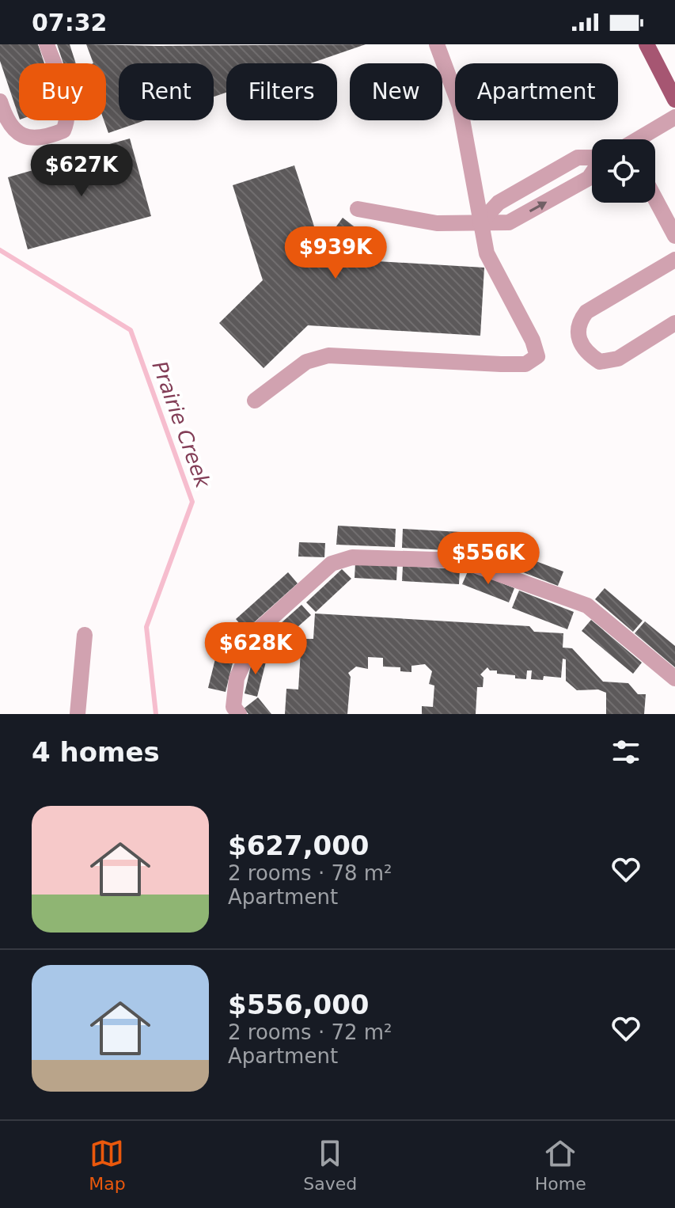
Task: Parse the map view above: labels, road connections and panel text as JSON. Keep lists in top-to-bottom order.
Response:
{
  "water": ["Prairie Creek"],
  "page": {
    "status": "07:32",
    "chip": [
      "Buy",
      "Rent",
      "Filters",
      "New",
      "Apartment"
    ],
    "price": [
      "$627K",
      "$939K",
      "$556K",
      "$628K"
    ],
    "heading": "4 homes",
    "list": [
      {
        "name": "$627,000",
        "note": "2 rooms · 78 m² · Apartment"
      },
      {
        "name": "$556,000",
        "note": "2 rooms · 72 m² · Apartment"
      }
    ],
    "tabs": ["Map", "Saved", "Home"]
  }
}
